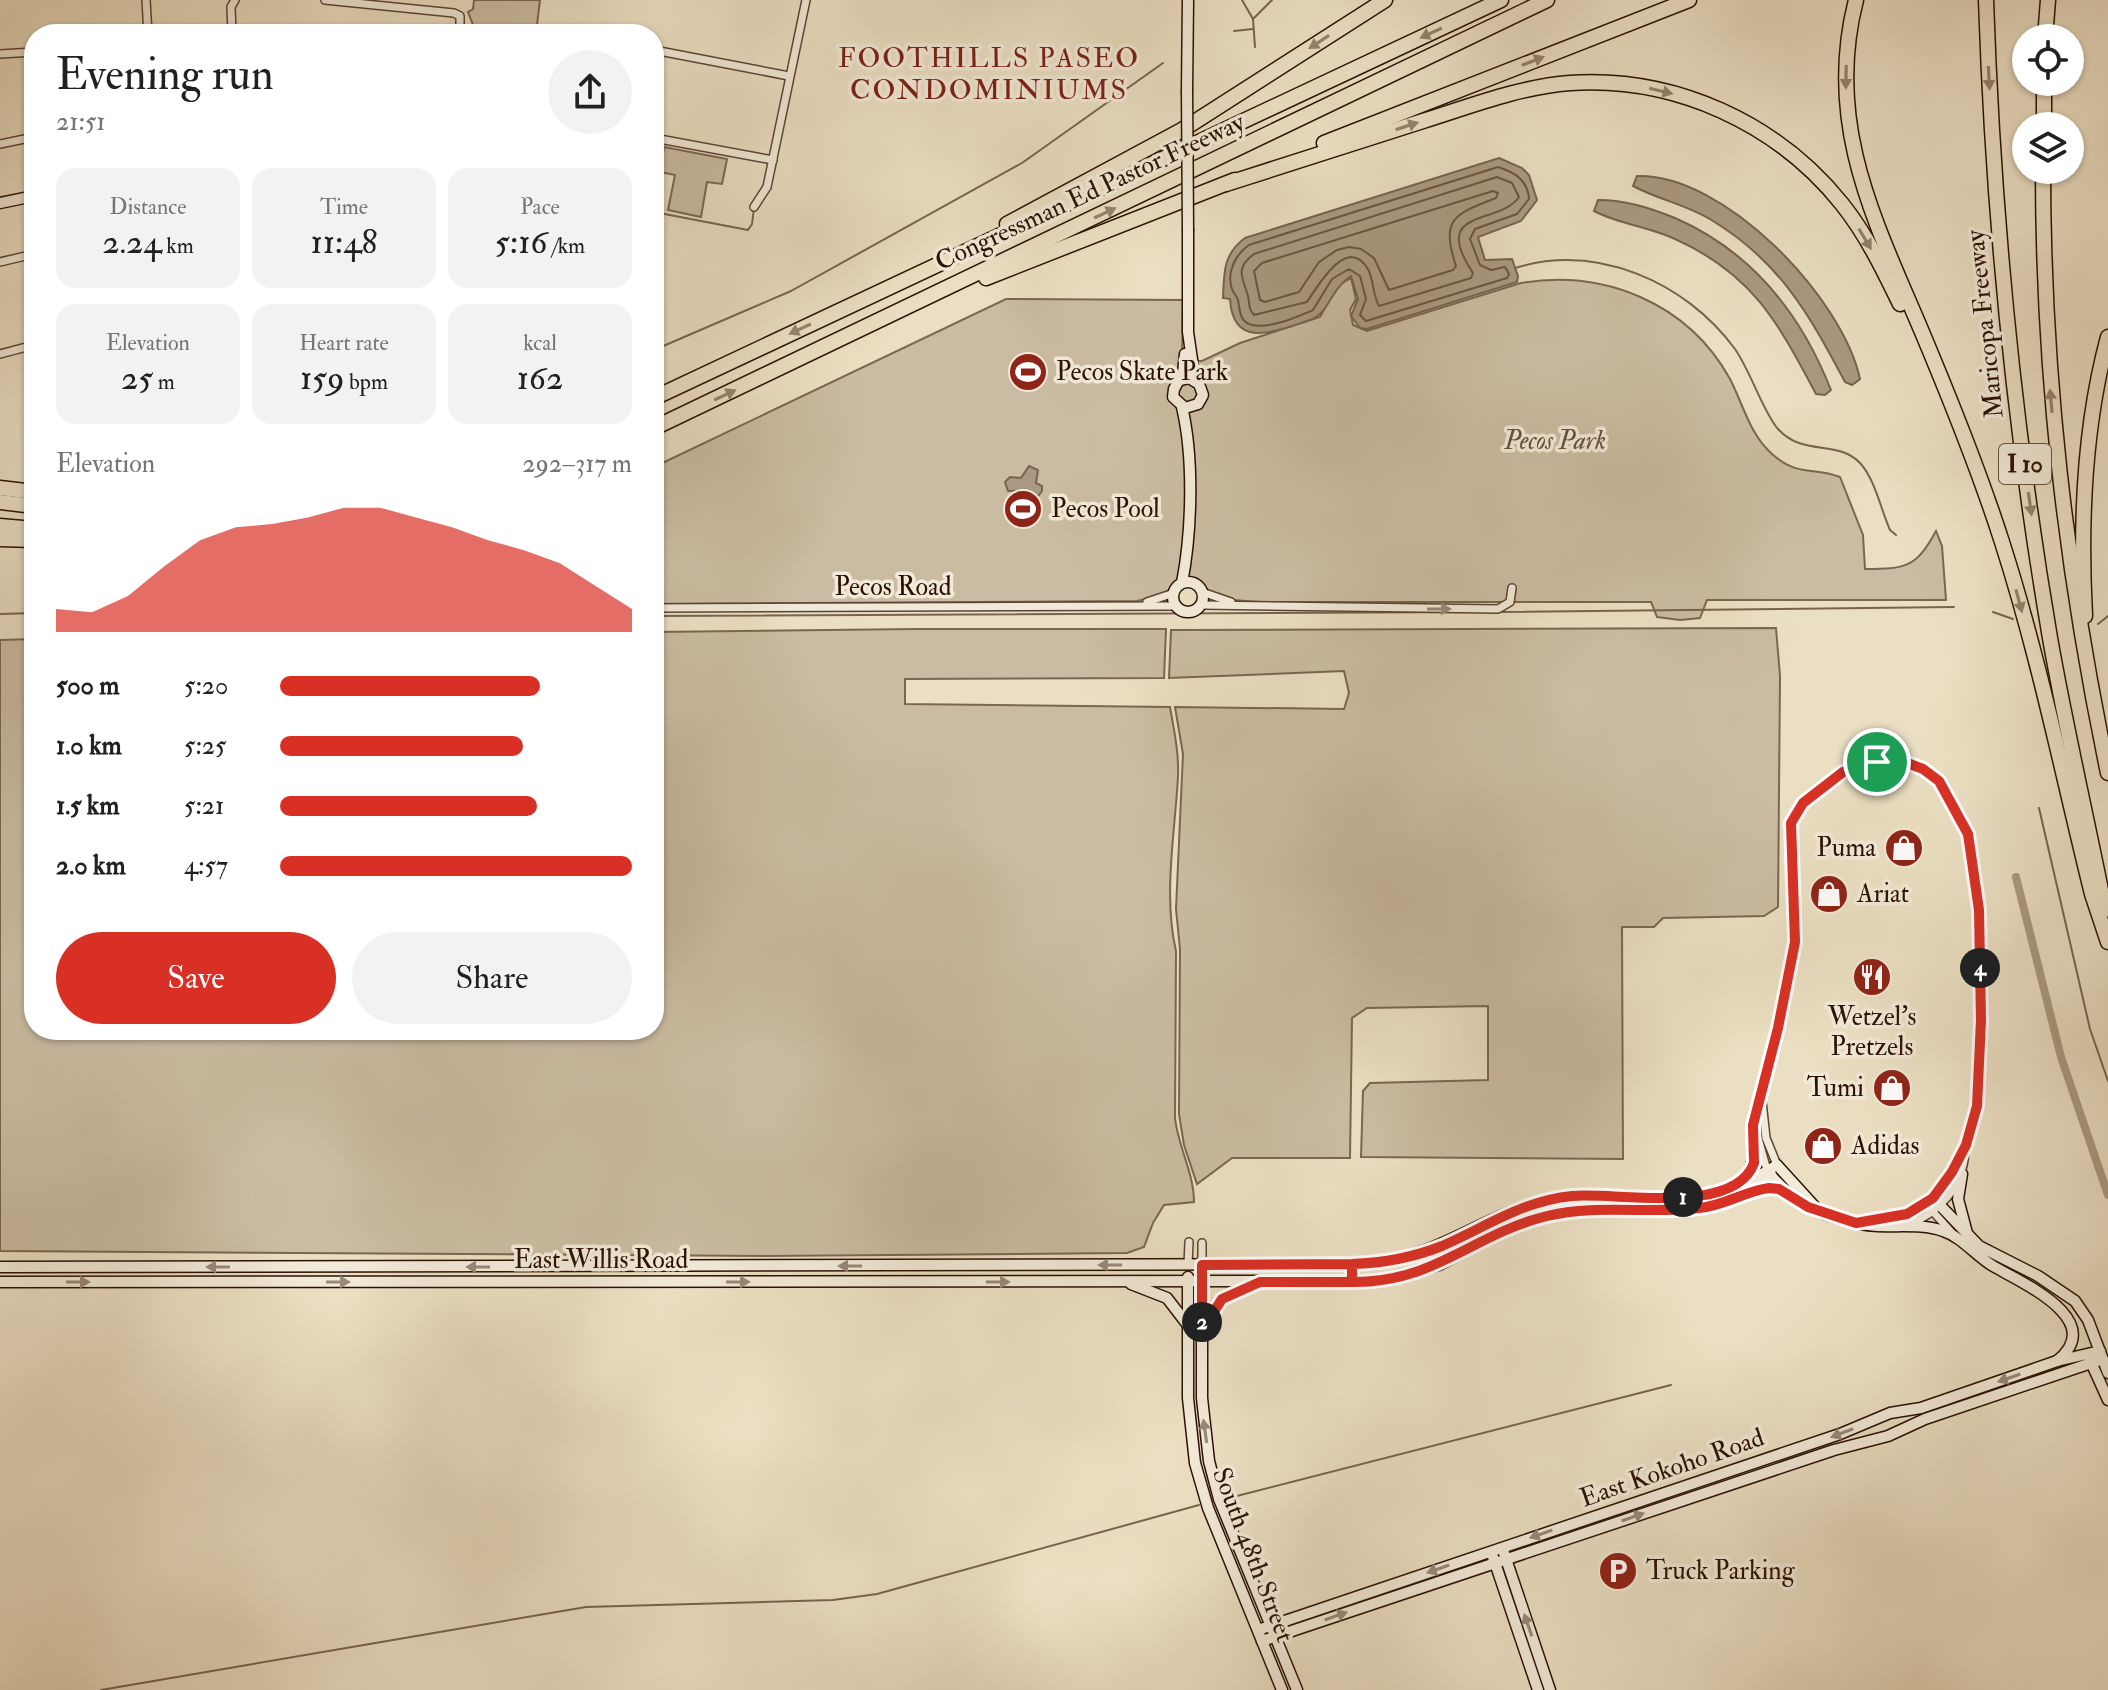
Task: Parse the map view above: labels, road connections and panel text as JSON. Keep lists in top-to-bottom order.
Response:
{
  "streets": {
    "highway": ["Congressman Ed Pastor Freeway", "Maricopa Freeway", "I 10"],
    "street": [
      "Pecos Road",
      "East Willis Road",
      "East Kokoho Road",
      "South 48th Street"
    ]
  },
  "crossings": [
    ["East Willis Road", "South 48th Street"],
    ["East Kokoho Road", "South 48th Street"]
  ],
  "districts": ["FOOTHILLS PASEO CONDOMINIUMS"],
  "parks": ["Pecos Park"],
  "places": {
    "sports": ["Pecos Skate Park", "Pecos Pool"],
    "shop": [
      "Puma",
      "Ariat",
      "Tumi",
      "Adidas"
    ],
    "restaurant": ["Wetzel's Pretzels"],
    "parking": ["Truck Parking"]
  },
  "page": {
    "heading": ["Evening run", "21:51"],
    "stats": [
      ["Distance", "2.24 km"],
      ["Time", "11:48"],
      ["Pace", "5:16 /km"],
      ["Elevation", "25 m"],
      ["Heart rate", "159 bpm"],
      ["kcal", "162"]
    ],
    "chart": ["Elevation", "292–317 m"],
    "list": [
      {
        "name": "500 m",
        "note": "5:20"
      },
      {
        "name": "1.0 km",
        "note": "5:25"
      },
      {
        "name": "1.5 km",
        "note": "5:21"
      },
      {
        "name": "2.0 km",
        "note": "4:57"
      }
    ],
    "buttons": ["Save", "Share"],
    "pins": ["4", "1", "2"]
  }
}
